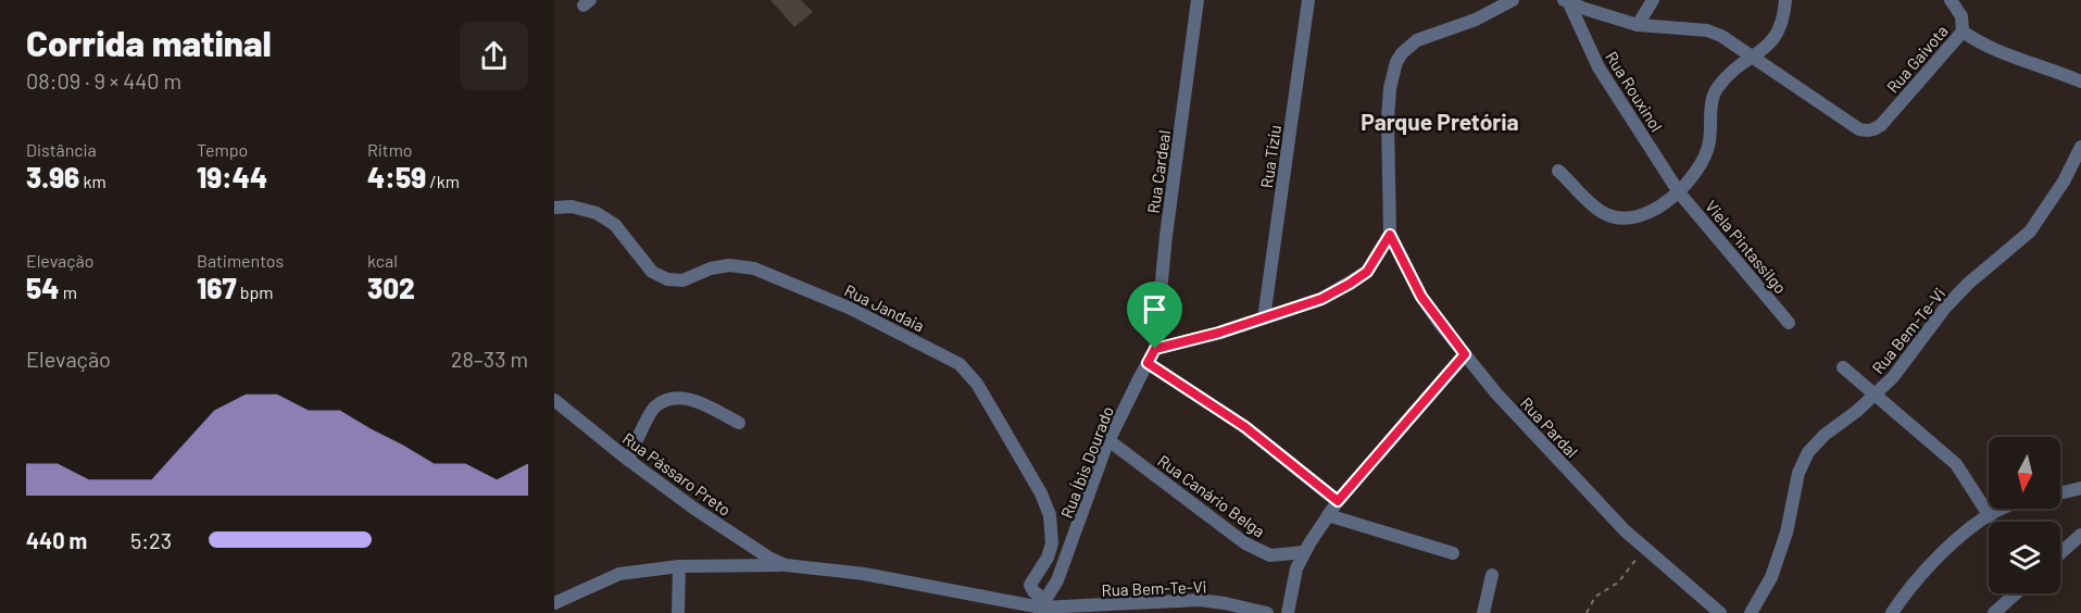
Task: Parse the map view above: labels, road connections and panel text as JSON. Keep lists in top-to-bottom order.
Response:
{
  "streets": {
    "street": [
      "Rua Gaivota",
      "Rua Rouxinol",
      "Rua Tiziu",
      "Rua Cardeal",
      "Viela Pintassilgo",
      "Rua Jandaia",
      "Rua Bem-Te-Vi",
      "Rua Pardal",
      "Rua Íbis Dourado",
      "Rua Pássaro Preto",
      "Rua Canário Belga"
    ]
  },
  "crossings": [
    ["Rua Rouxinol", "Viela Pintassilgo"],
    ["Rua Cardeal", "Rua Íbis Dourado"],
    ["Rua Jandaia", "Rua Bem-Te-Vi"],
    ["Rua Jandaia", "Rua Íbis Dourado"],
    ["Rua Jandaia", "Rua Pássaro Preto"],
    ["Rua Bem-Te-Vi", "Rua Íbis Dourado"],
    ["Rua Bem-Te-Vi", "Rua Pássaro Preto"],
    ["Rua Íbis Dourado", "Rua Pássaro Preto"],
    ["Rua Íbis Dourado", "Rua Canário Belga"]
  ],
  "districts": ["Parque Pretória"],
  "north": "bottom",
  "page": {
    "heading": ["Corrida matinal", "08:09 · 9 × 440 m"],
    "stats": [
      ["Distância", "3.96 km"],
      ["Tempo", "19:44"],
      ["Ritmo", "4:59 /km"],
      ["Elevação", "54 m"],
      ["Batimentos", "167 bpm"],
      ["kcal", "302"]
    ],
    "chart": ["Elevação", "28–33 m"],
    "list": [
      {
        "name": "440 m",
        "note": "5:23"
      }
    ]
  }
}
